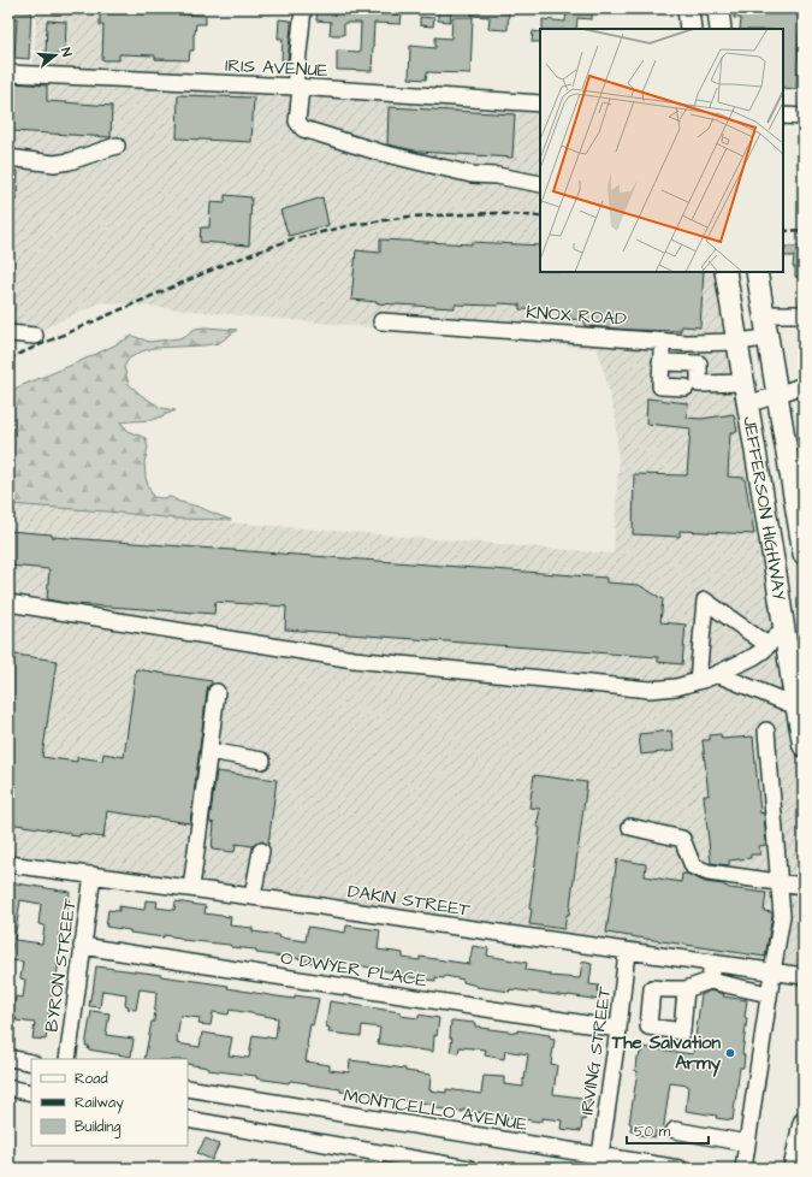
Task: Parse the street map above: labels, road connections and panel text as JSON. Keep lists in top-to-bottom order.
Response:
{
  "streets": {
    "main road": ["JEFFERSON HIGHWAY"],
    "street": [
      "IRIS AVENUE",
      "KNOX ROAD",
      "DAKIN STREET",
      "BYRON STREET",
      "O DWYER PLACE",
      "IRVING STREET",
      "MONTICELLO AVENUE"
    ]
  },
  "crossings": [
    ["KNOX ROAD", "JEFFERSON HIGHWAY"],
    ["DAKIN STREET", "BYRON STREET"],
    ["DAKIN STREET", "IRVING STREET"],
    ["BYRON STREET", "O DWYER PLACE"],
    ["O DWYER PLACE", "IRVING STREET"],
    ["IRVING STREET", "MONTICELLO AVENUE"]
  ],
  "places": ["The Salvation Army"],
  "legend": ["Road", "Railway", "Building"],
  "scale_bar": "50 m",
  "north": "right"
}
